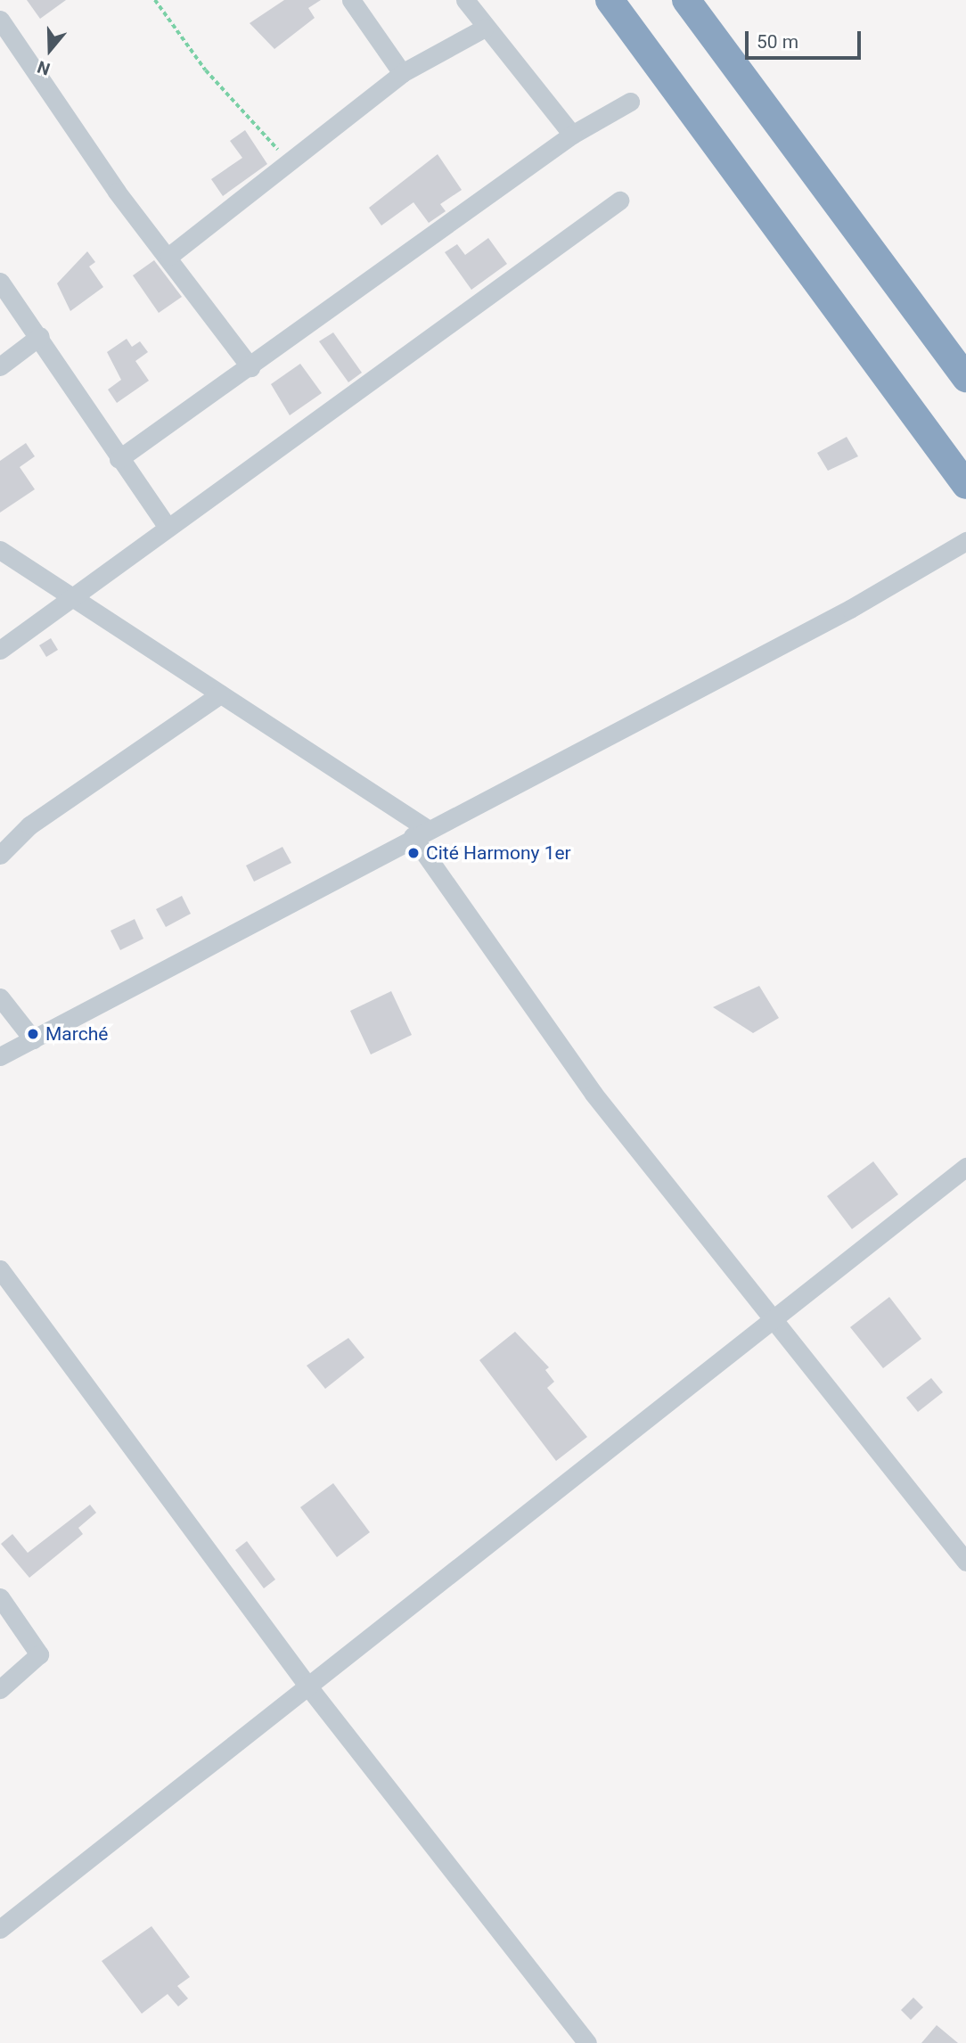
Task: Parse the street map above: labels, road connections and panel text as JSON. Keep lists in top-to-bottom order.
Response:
{
  "places": ["Cité Harmony 1er", "Marché"],
  "scale_bar": "50 m",
  "north": "bottom"
}
